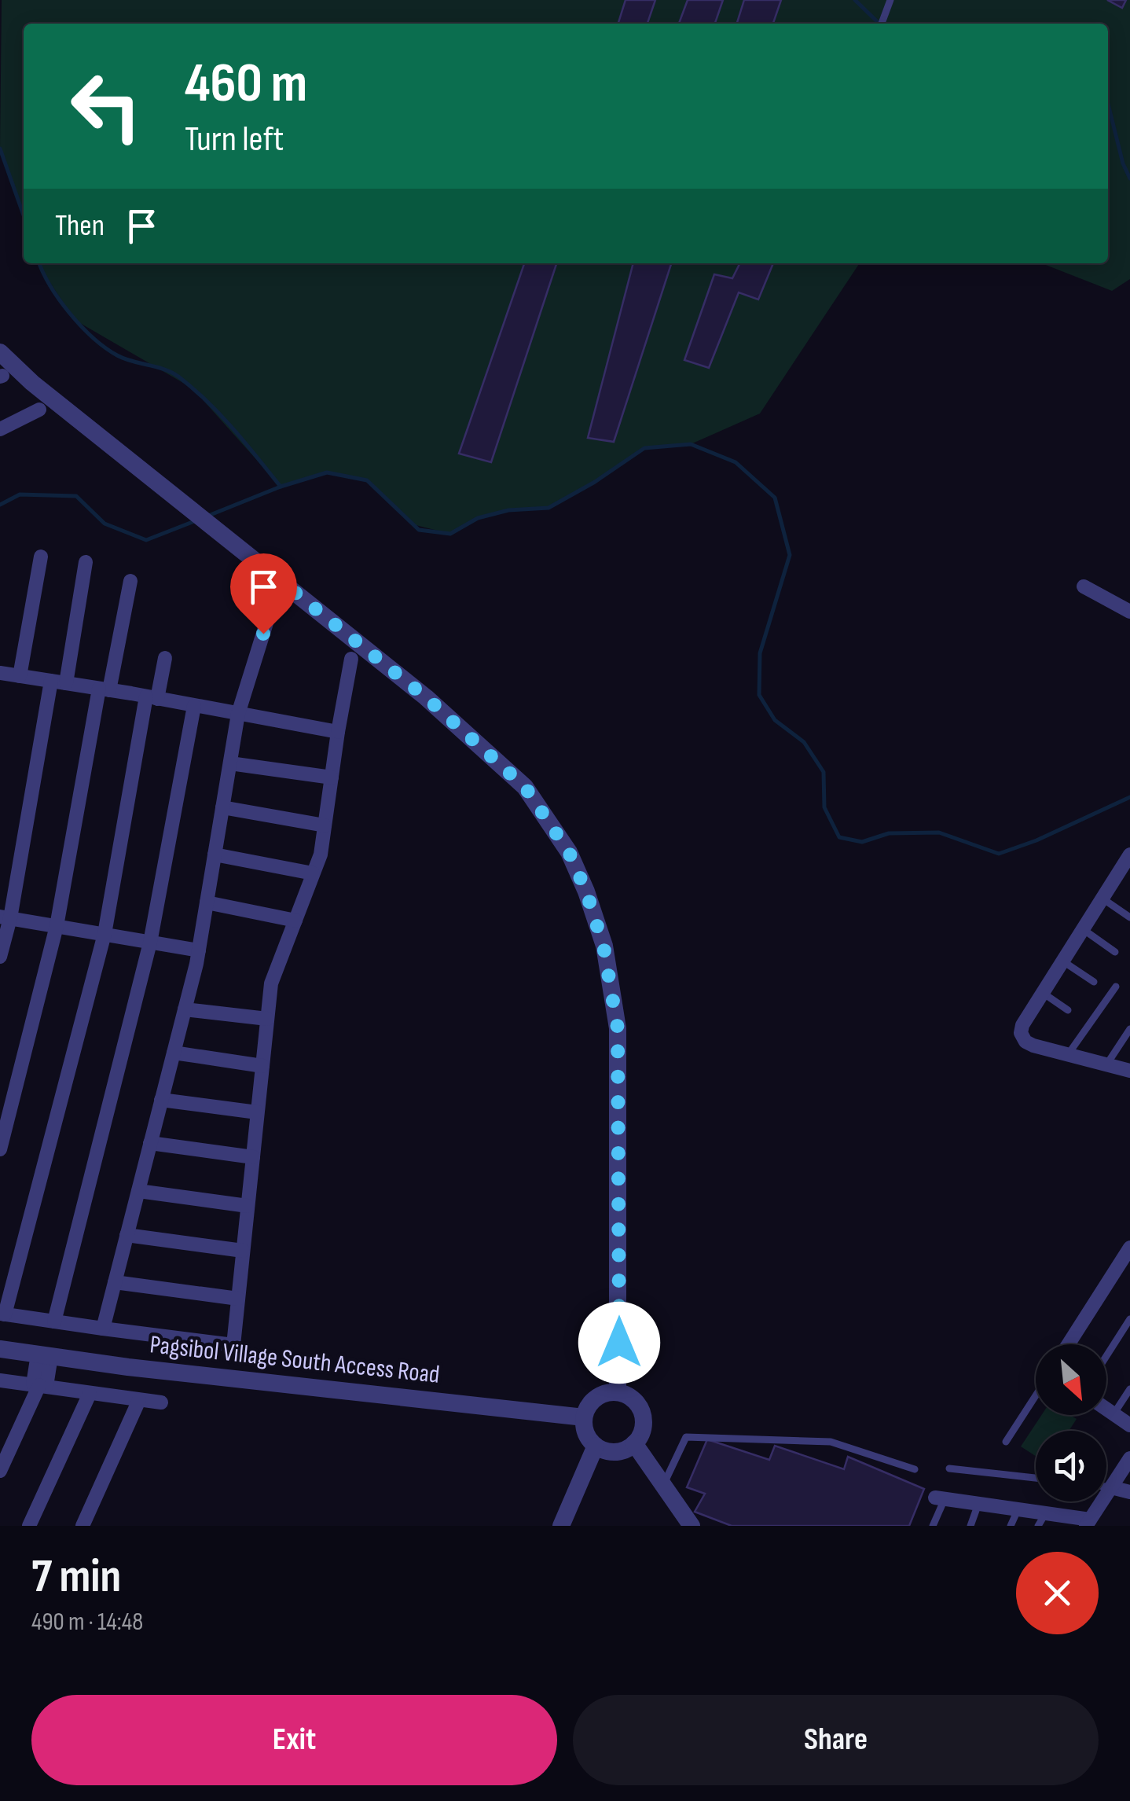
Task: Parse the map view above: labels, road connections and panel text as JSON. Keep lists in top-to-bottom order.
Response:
{
  "streets": {
    "street": ["Pagsibol Village South Access Road"]
  },
  "north": "bottom right",
  "page": {
    "turn": ["460 m", "Turn left"],
    "then": "Then",
    "heading": ["7 min", "490 m · 14:48"],
    "buttons": ["Exit", "Share"]
  }
}
